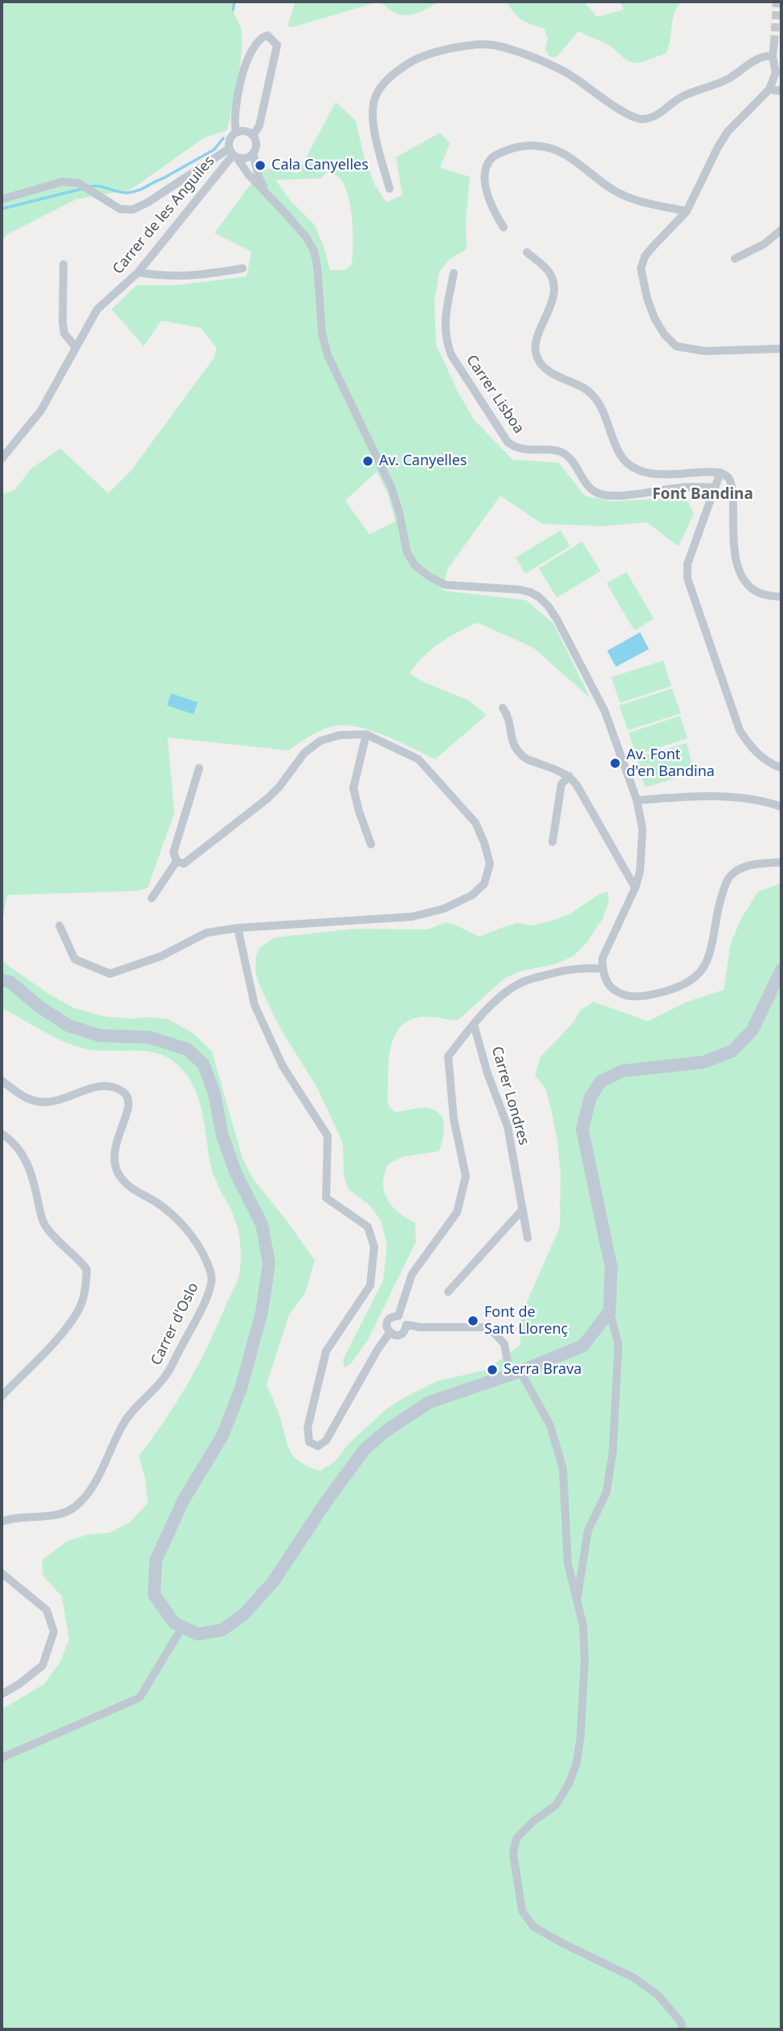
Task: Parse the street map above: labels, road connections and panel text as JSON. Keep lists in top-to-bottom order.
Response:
{
  "streets": {
    "street": [
      "Carrer de les Anguiles",
      "Carrer Lisboa",
      "Carrer Londres",
      "Carrer d'Oslo"
    ]
  },
  "districts": ["Font Bandina"],
  "places": [
    "Cala Canyelles",
    "Av. Canyelles",
    "Av. Font d'en Bandina",
    "Font de Sant Llorenç",
    "Serra Brava"
  ]
}
